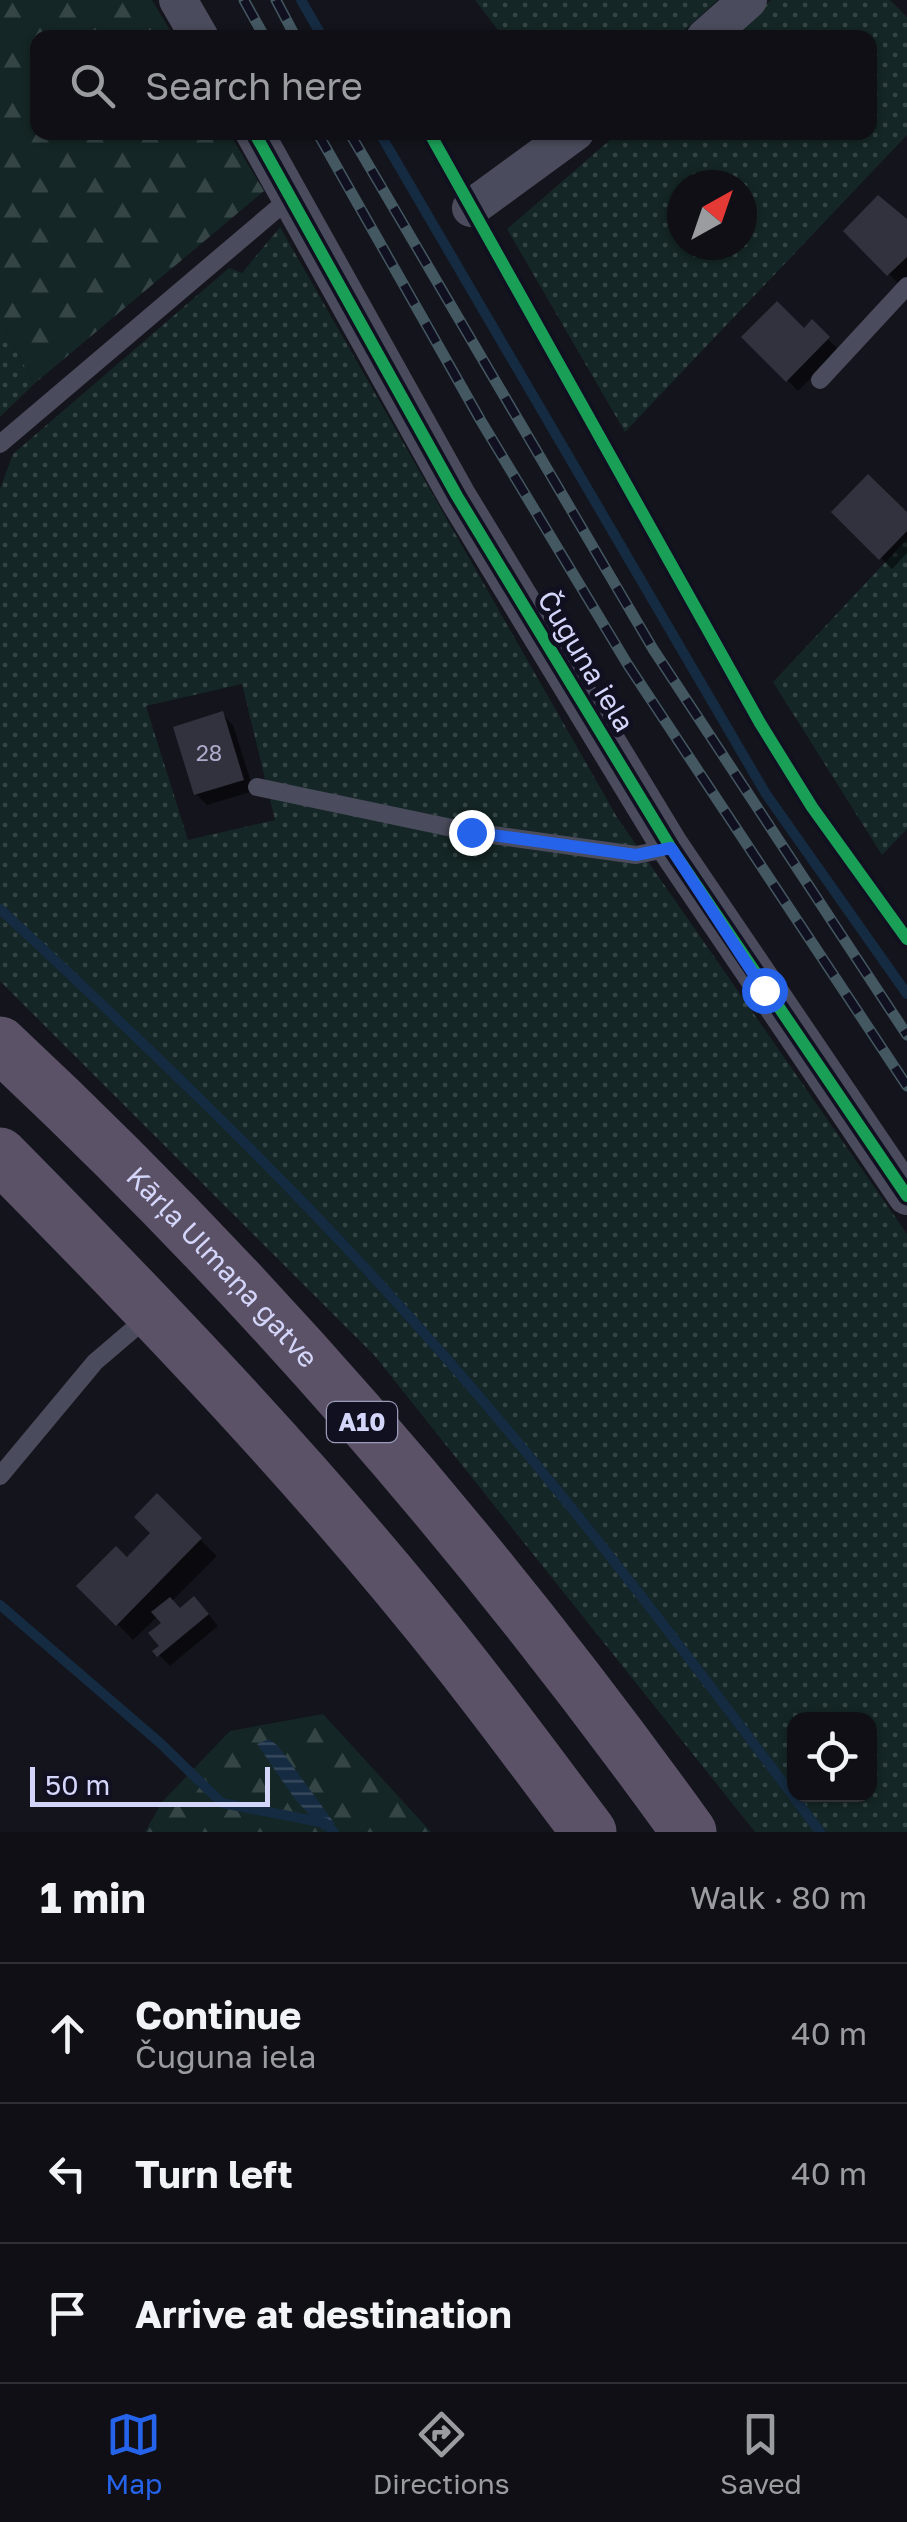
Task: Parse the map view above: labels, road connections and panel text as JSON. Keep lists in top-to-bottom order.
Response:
{
  "streets": {
    "highway": ["Kārļa Ulmaņa gatve", "A10"],
    "street": ["Čuguna iela"]
  },
  "house_numbers": ["28"],
  "scale_bar": "50 m",
  "north": "top right",
  "page": {
    "search": "Search here",
    "scale": "50 m",
    "heading": ["1 min", "Walk · 80 m"],
    "list": [
      ["Continue", "Čuguna iela", "40 m"],
      ["Turn left", "40 m"],
      "Arrive at destination"
    ],
    "nav": ["Map", "Directions", "Saved"]
  }
}
